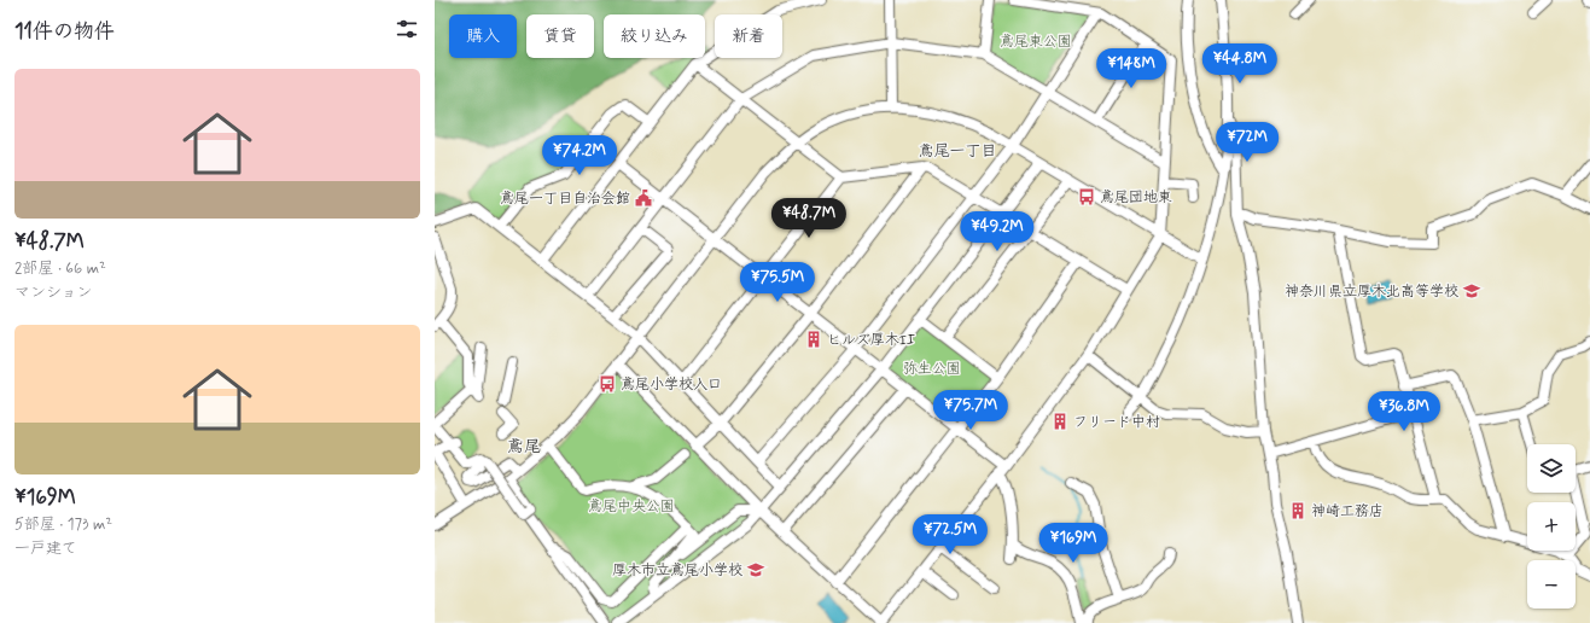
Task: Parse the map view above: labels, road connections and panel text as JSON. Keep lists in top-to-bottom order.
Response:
{
  "districts": ["鳶尾一丁目", "鳶尾"],
  "parks": ["鳶尾東公園", "弥生公園", "鳶尾中央公園"],
  "places": {
    "bus stop": ["鳶尾団地東", "鳶尾小学校入口"],
    "public building": ["鳶尾一丁目自治会館"],
    "school or university": ["神奈川県立厚木北高等学校", "厚木市立鳶尾小学校"],
    "building": ["ヒルズ厚木II", "フリード中村", "神崎工務店"]
  },
  "page": {
    "heading": "11件の物件",
    "chip": [
      "購入",
      "賃貸",
      "絞り込み",
      "新着"
    ],
    "price": [
      "¥44.8M",
      "¥148M",
      "¥72M",
      "¥74.2M",
      "¥48.7M",
      "¥49.2M",
      "¥75.5M",
      "¥75.7M",
      "¥36.8M",
      "¥72.5M",
      "¥169M"
    ],
    "list": [
      {
        "name": "¥48.7M",
        "note": "2部屋 · 66 m² · マンション"
      },
      {
        "name": "¥169M",
        "note": "5部屋 · 173 m² · 一戸建て"
      }
    ],
    "map_buttons": ["+", "−"]
  }
}
